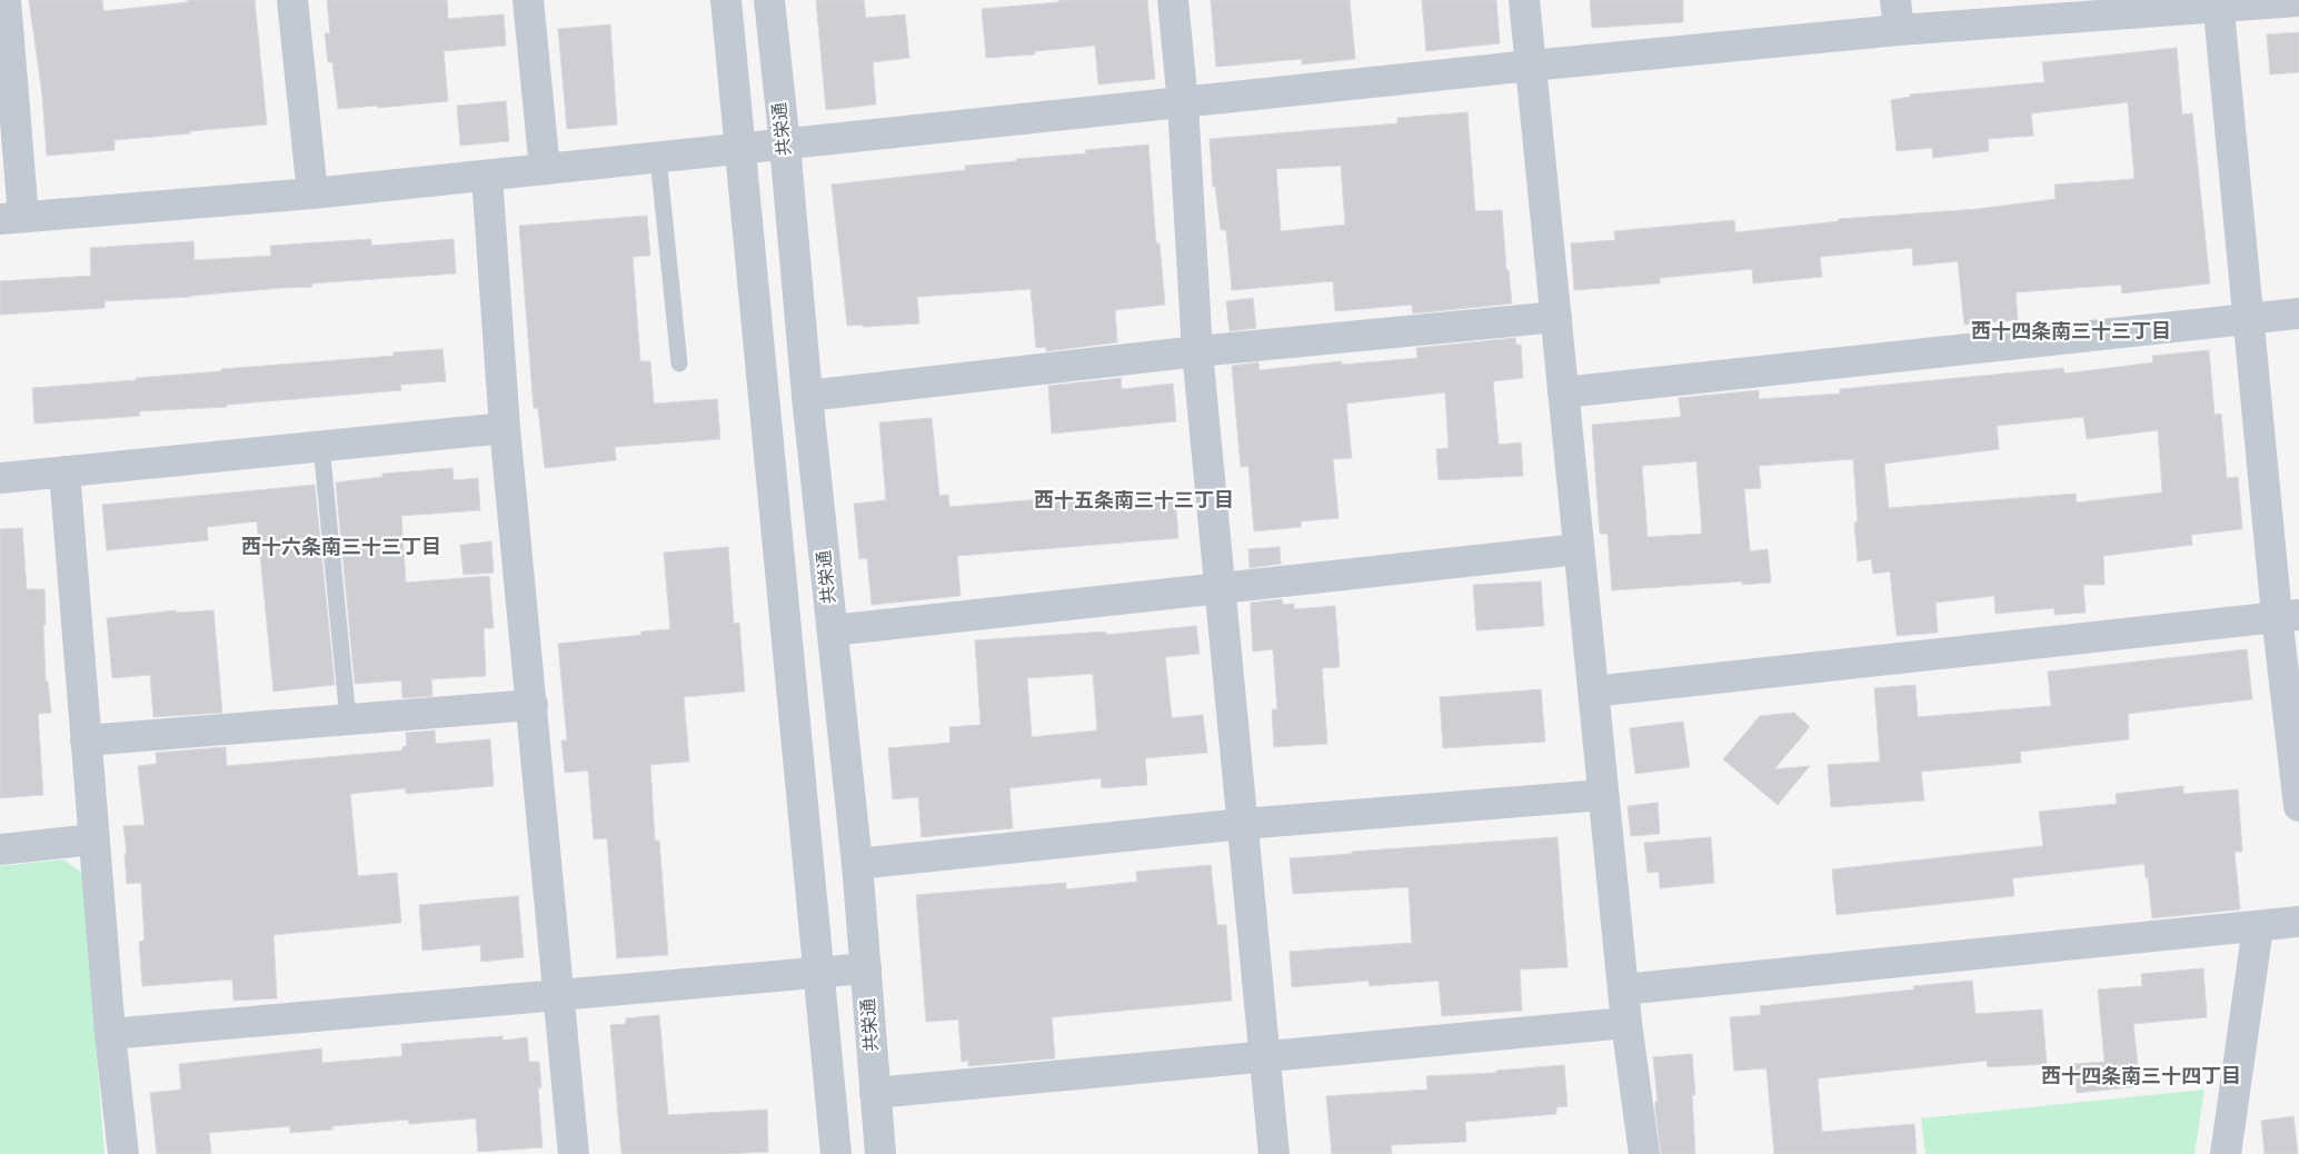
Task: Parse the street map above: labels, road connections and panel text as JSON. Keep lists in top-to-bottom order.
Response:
{
  "streets": {
    "street": ["共栄通"]
  },
  "districts": [
    "西十四条南三十三丁目",
    "西十五条南三十三丁目",
    "西十六条南三十三丁目",
    "西十四条南三十四丁目"
  ]
}
